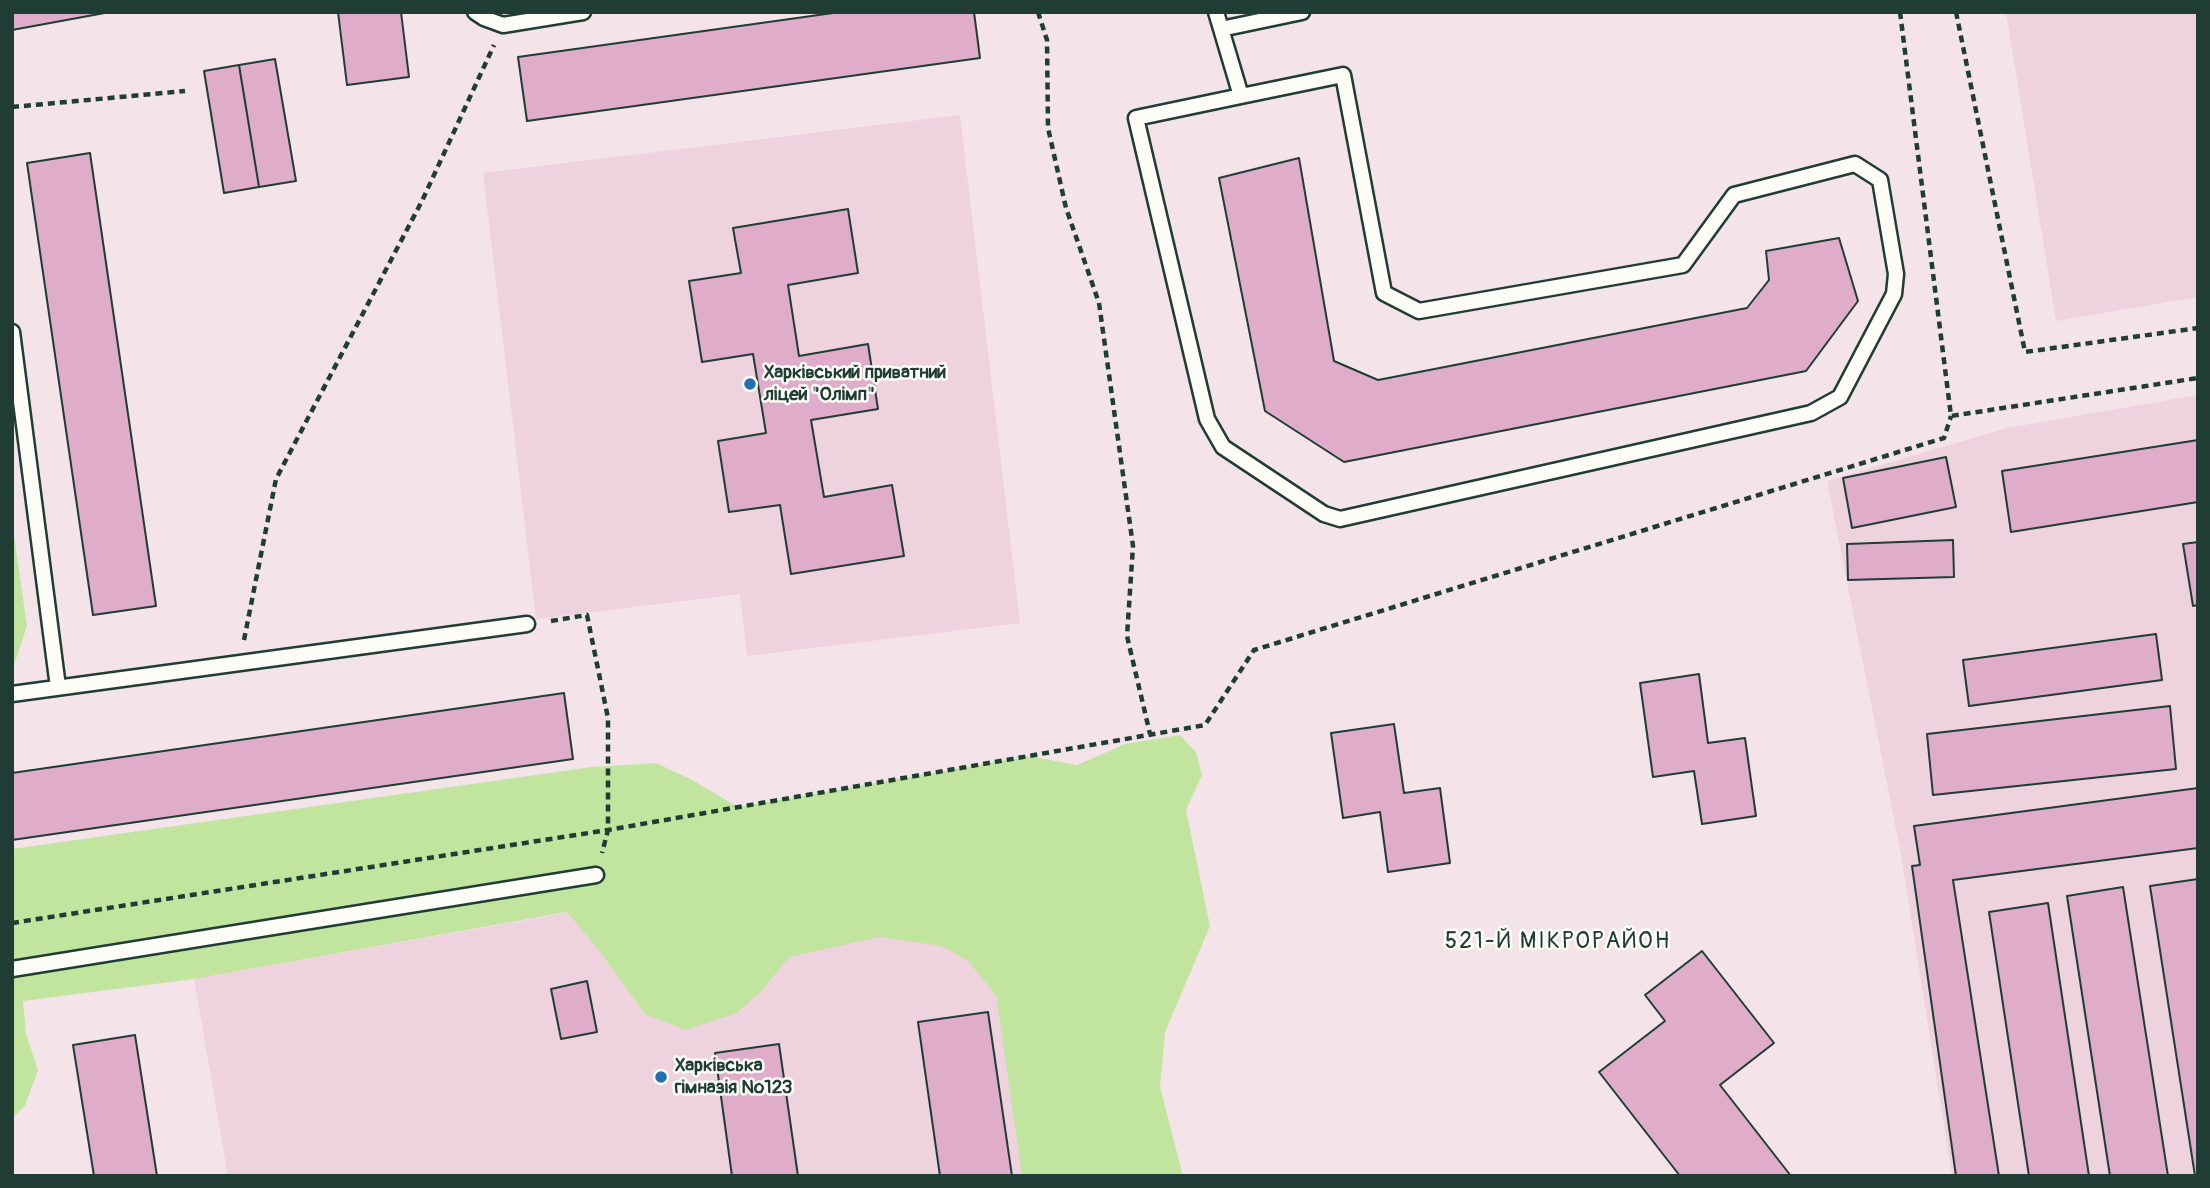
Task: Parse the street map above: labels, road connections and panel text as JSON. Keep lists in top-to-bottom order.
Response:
{
  "districts": ["521-Й МІКРОРАЙОН"],
  "places": ["Харківський приватний ліцей \"Олімп\"", "Харківська гімназія №123"]
}
